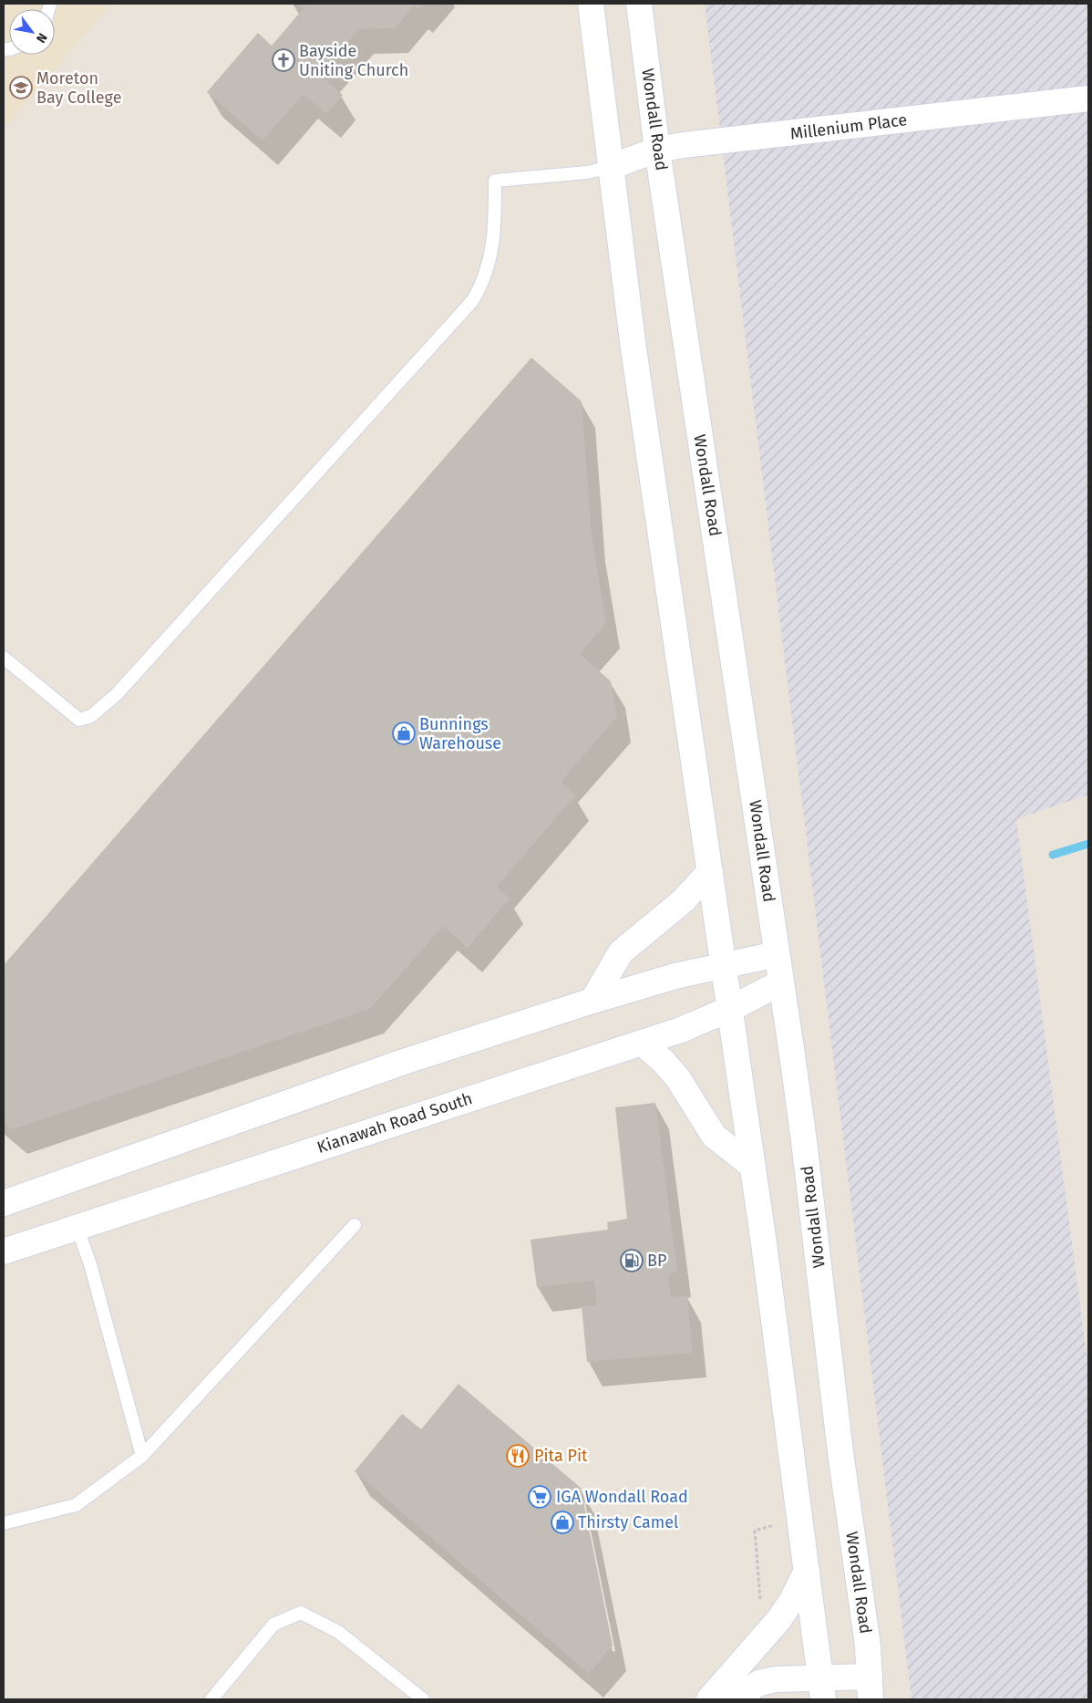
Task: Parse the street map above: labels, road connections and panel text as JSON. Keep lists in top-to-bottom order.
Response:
{
  "streets": {
    "main road": ["Wondall Road", "Millenium Place", "Kianawah Road South"]
  },
  "crossings": [
    ["Wondall Road", "Millenium Place"],
    ["Wondall Road", "Kianawah Road South"]
  ],
  "places": {
    "church": ["Bayside Uniting Church"],
    "school or university": ["Moreton Bay College"],
    "shop": ["Bunnings Warehouse", "Thirsty Camel"],
    "fuel station": ["BP"],
    "restaurant": ["Pita Pit"],
    "supermarket": ["IGA Wondall Road"]
  },
  "north": "bottom right"
}
